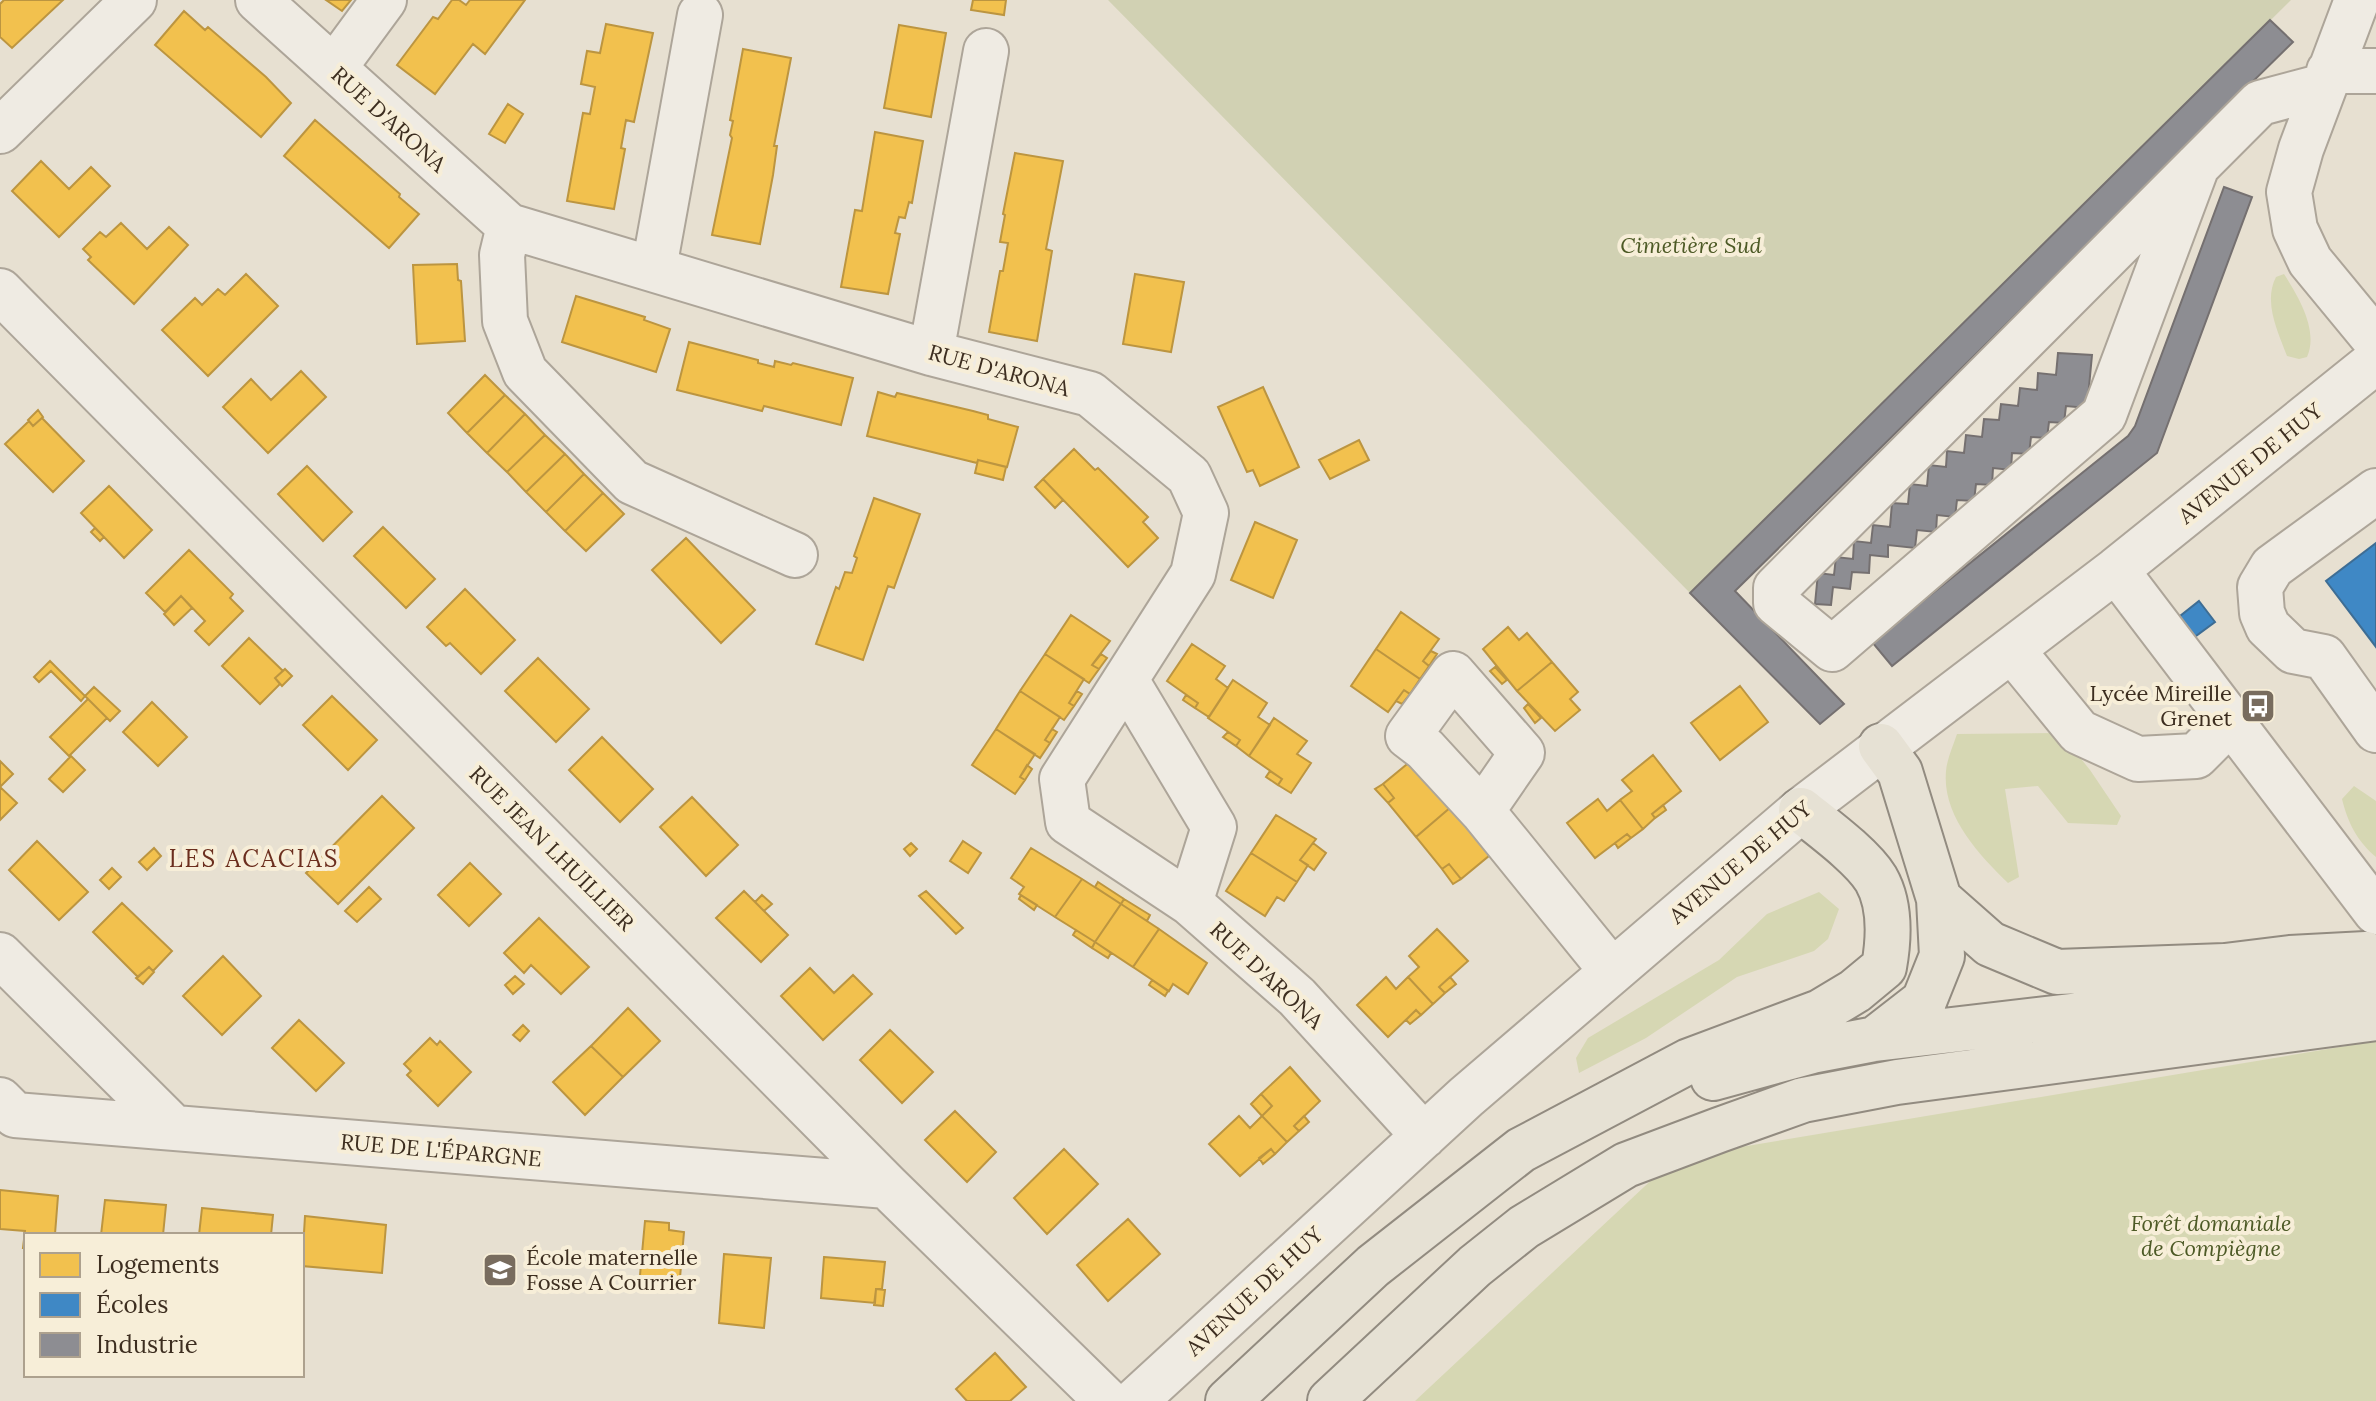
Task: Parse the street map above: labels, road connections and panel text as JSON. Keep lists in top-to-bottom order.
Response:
{
  "streets": {
    "street": [
      "RUE D'ARONA",
      "AVENUE DE HUY",
      "RUE JEAN LHUILLIER",
      "RUE DE L'ÉPARGNE"
    ]
  },
  "crossings": [
    ["RUE D'ARONA", "AVENUE DE HUY"],
    ["RUE JEAN LHUILLIER", "RUE DE L'ÉPARGNE"]
  ],
  "districts": ["LES ACACIAS"],
  "parks": ["Cimetière Sud", "Forêt domaniale de Compiègne"],
  "places": {
    "bus stop": ["Lycée Mireille Grenet"],
    "school or university": ["École maternelle Fosse A Courrier"]
  },
  "legend": ["Logements", "Écoles", "Industrie"]
}
